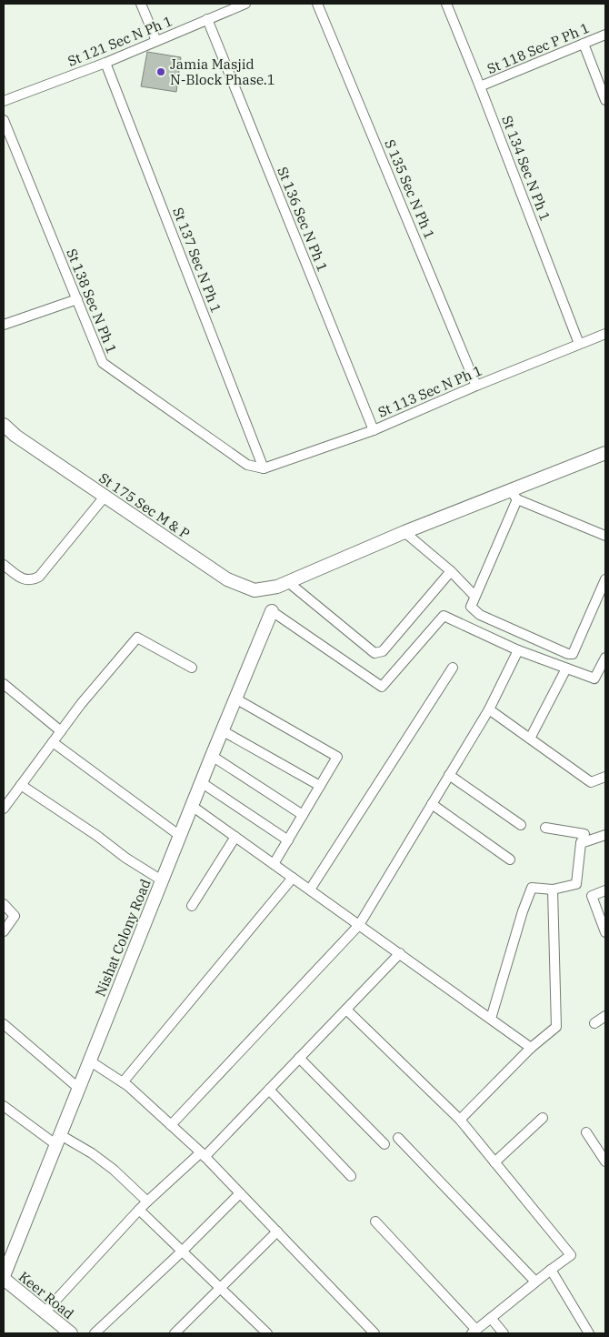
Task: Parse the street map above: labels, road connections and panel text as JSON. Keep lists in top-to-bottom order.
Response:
{
  "streets": {
    "street": [
      "St 121 Sec N Ph 1",
      "St 118 Sec P Ph 1",
      "St 134 Sec N Ph 1",
      "S 135 Sec N Ph 1",
      "St 136 Sec N Ph 1",
      "St 137 Sec N Ph 1",
      "St 138 Sec N Ph 1",
      "St 113 Sec N Ph 1",
      "St 175 Sec M & P",
      "Nishat Colony Road",
      "Keer Road"
    ]
  },
  "crossings": [
    ["St 121 Sec N Ph 1", "St 136 Sec N Ph 1"],
    ["St 121 Sec N Ph 1", "St 137 Sec N Ph 1"],
    ["St 118 Sec P Ph 1", "St 134 Sec N Ph 1"],
    ["St 134 Sec N Ph 1", "St 113 Sec N Ph 1"],
    ["S 135 Sec N Ph 1", "St 113 Sec N Ph 1"],
    ["St 136 Sec N Ph 1", "St 113 Sec N Ph 1"],
    ["St 137 Sec N Ph 1", "St 138 Sec N Ph 1"],
    ["St 137 Sec N Ph 1", "St 113 Sec N Ph 1"],
    ["St 138 Sec N Ph 1", "St 113 Sec N Ph 1"],
    ["Nishat Colony Road", "Keer Road"]
  ],
  "places": ["Jamia Masjid N-Block Phase.1"]
}
